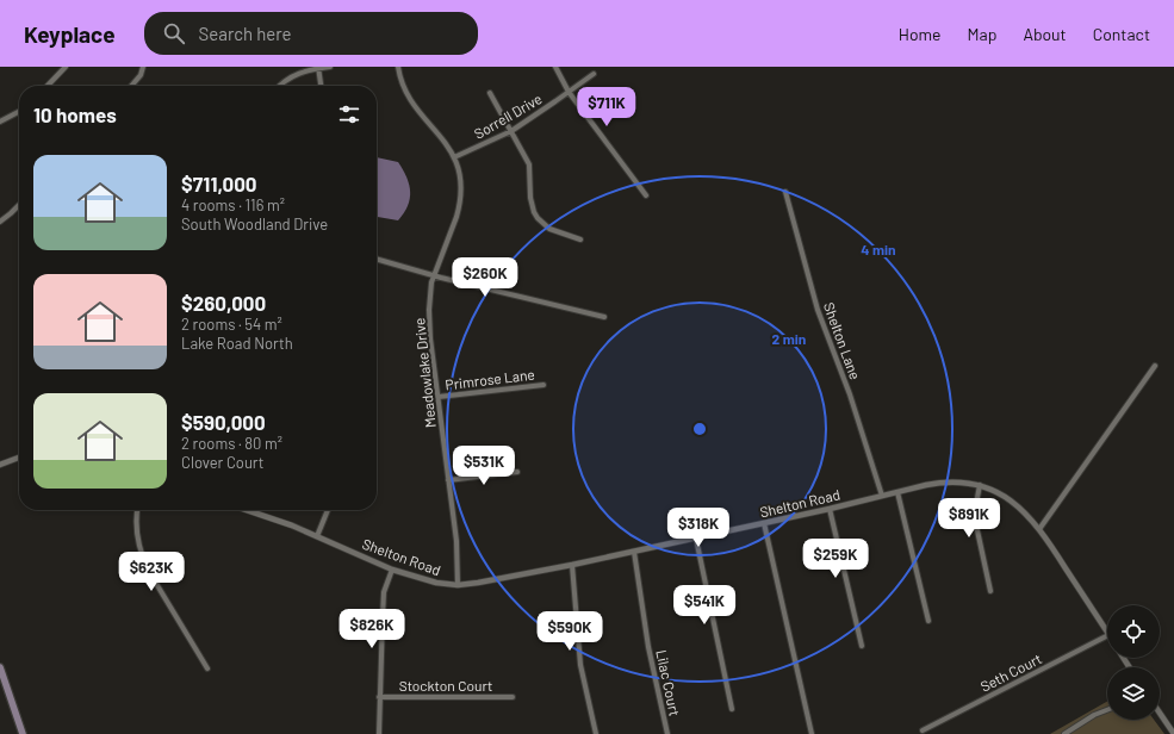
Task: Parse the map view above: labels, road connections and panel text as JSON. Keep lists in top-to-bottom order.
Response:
{
  "streets": {
    "street": [
      "Sorrell Drive",
      "Shelton Lane",
      "Meadowlake Drive",
      "Primrose Lane",
      "Shelton Road",
      "Seth Court",
      "Lilac Court",
      "Stockton Court"
    ]
  },
  "crossings": [
    ["Sorrell Drive", "Meadowlake Drive"],
    ["Shelton Lane", "Shelton Road"],
    ["Meadowlake Drive", "Primrose Lane"],
    ["Meadowlake Drive", "Shelton Road"],
    ["Shelton Road", "Lilac Court"]
  ],
  "page": {
    "header": "Keyplace",
    "search": "Search here",
    "nav": [
      "Home",
      "Map",
      "About",
      "Contact"
    ],
    "heading": "10 homes",
    "price": [
      "$711K",
      "$260K",
      "$531K",
      "$891K",
      "$318K",
      "$259K",
      "$623K",
      "$541K",
      "$826K",
      "$590K"
    ],
    "list": [
      {
        "name": "$711,000",
        "note": "4 rooms · 116 m² · South Woodland Drive"
      },
      {
        "name": "$260,000",
        "note": "2 rooms · 54 m² · Lake Road North"
      },
      {
        "name": "$590,000",
        "note": "2 rooms · 80 m² · Clover Court"
      }
    ]
  },
  "rings": ["4 min", "2 min"]
}
